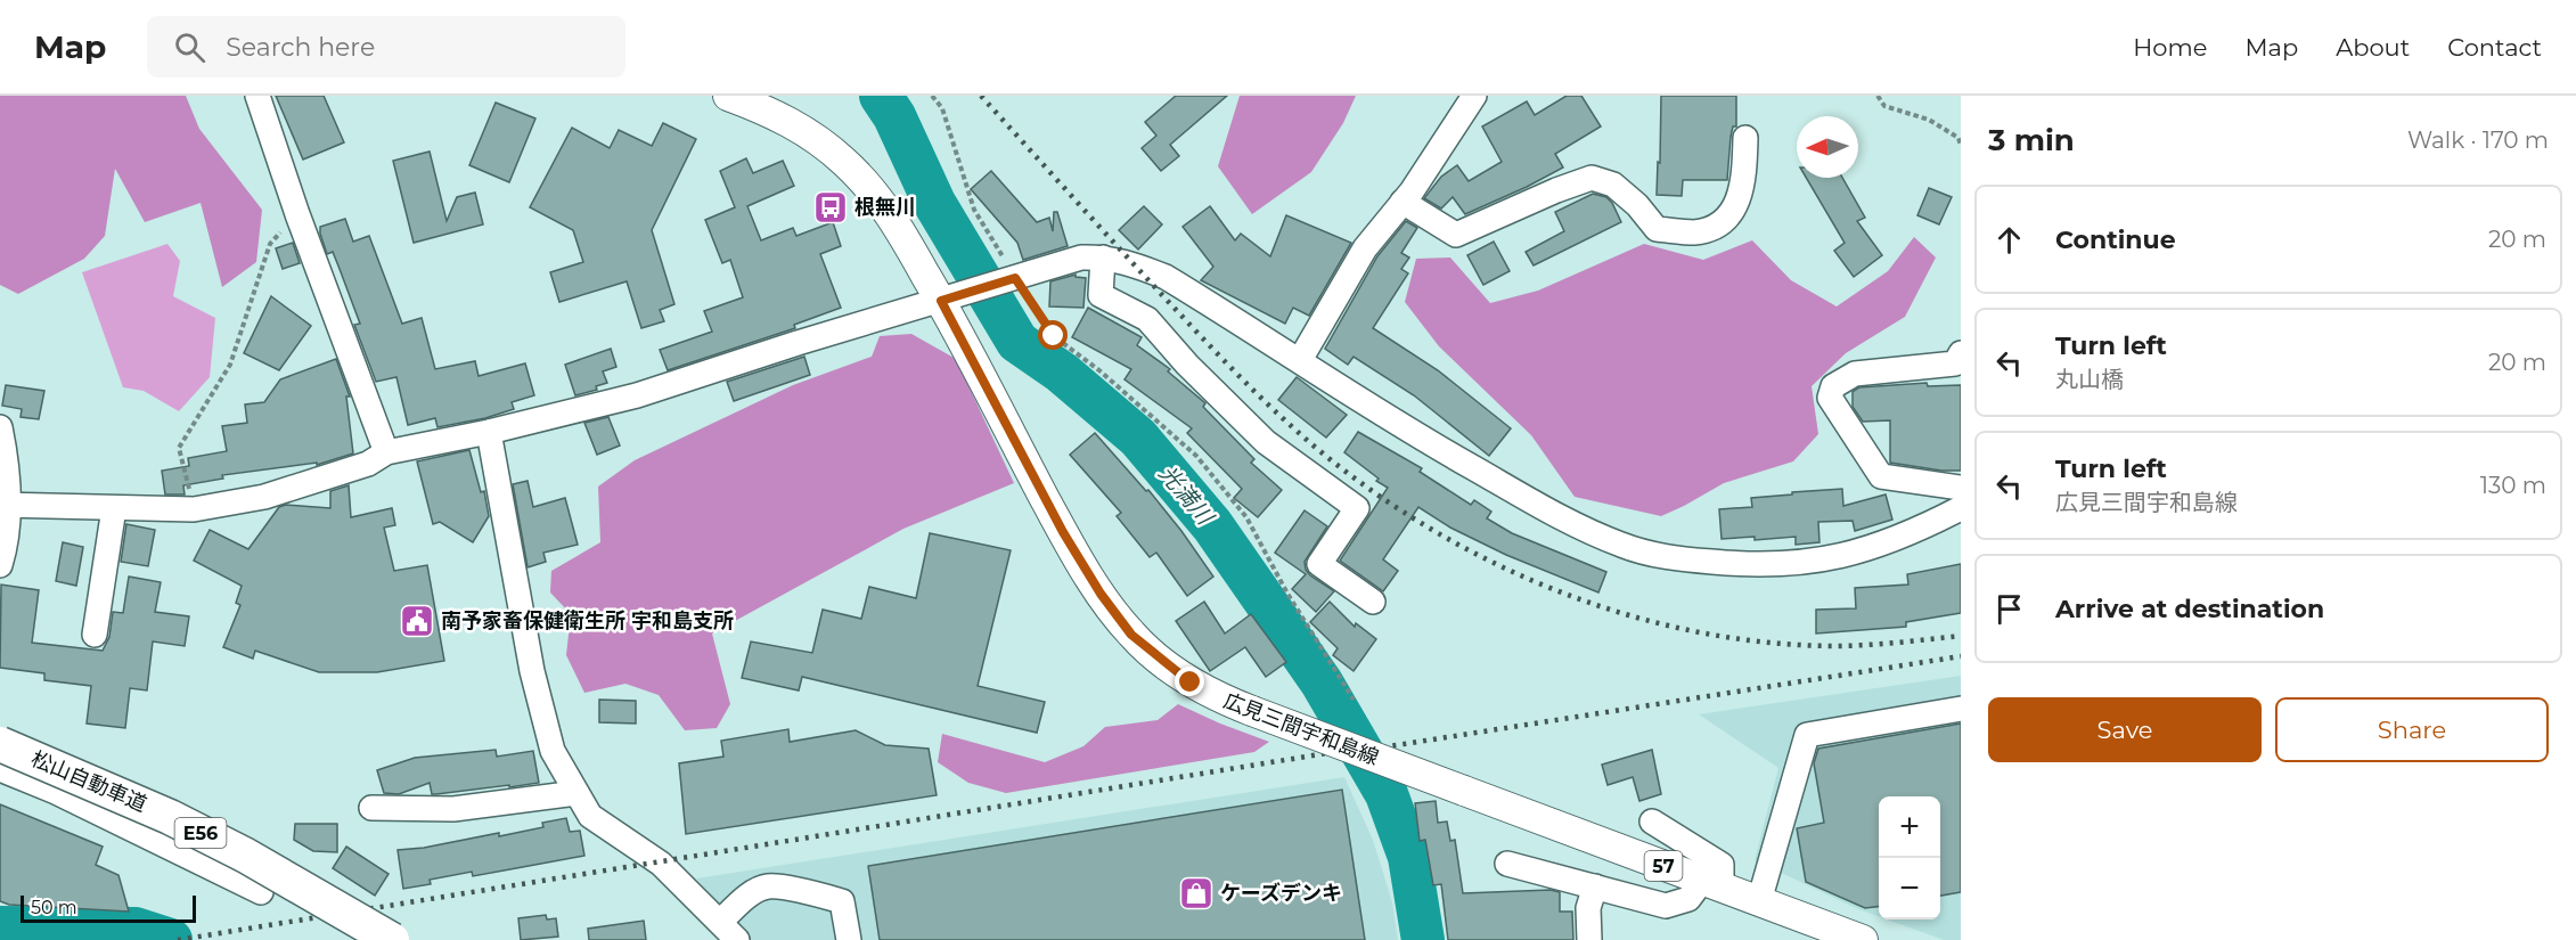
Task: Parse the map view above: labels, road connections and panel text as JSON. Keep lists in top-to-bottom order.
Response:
{
  "streets": {
    "highway": ["松山自動車道", "E56"],
    "main road": ["広見三間宇和島線", "57"]
  },
  "water": ["光満川"],
  "places": {
    "bus stop": ["根無川"],
    "public building": ["南予家畜保健衛生所 宇和島支所"],
    "shop": ["ケーズデンキ"]
  },
  "scale_bar": "50 m",
  "north": "left",
  "page": {
    "header": "Map",
    "search": "Search here",
    "nav": [
      "Home",
      "Map",
      "About",
      "Contact"
    ],
    "heading": ["3 min", "Walk · 170 m"],
    "list": [
      ["Continue", "20 m"],
      ["Turn left", "丸山橋", "20 m"],
      ["Turn left", "広見三間宇和島線", "130 m"],
      "Arrive at destination"
    ],
    "buttons": ["Save", "Share"],
    "map_buttons": ["+", "−"],
    "scale": "50 m"
  }
}
